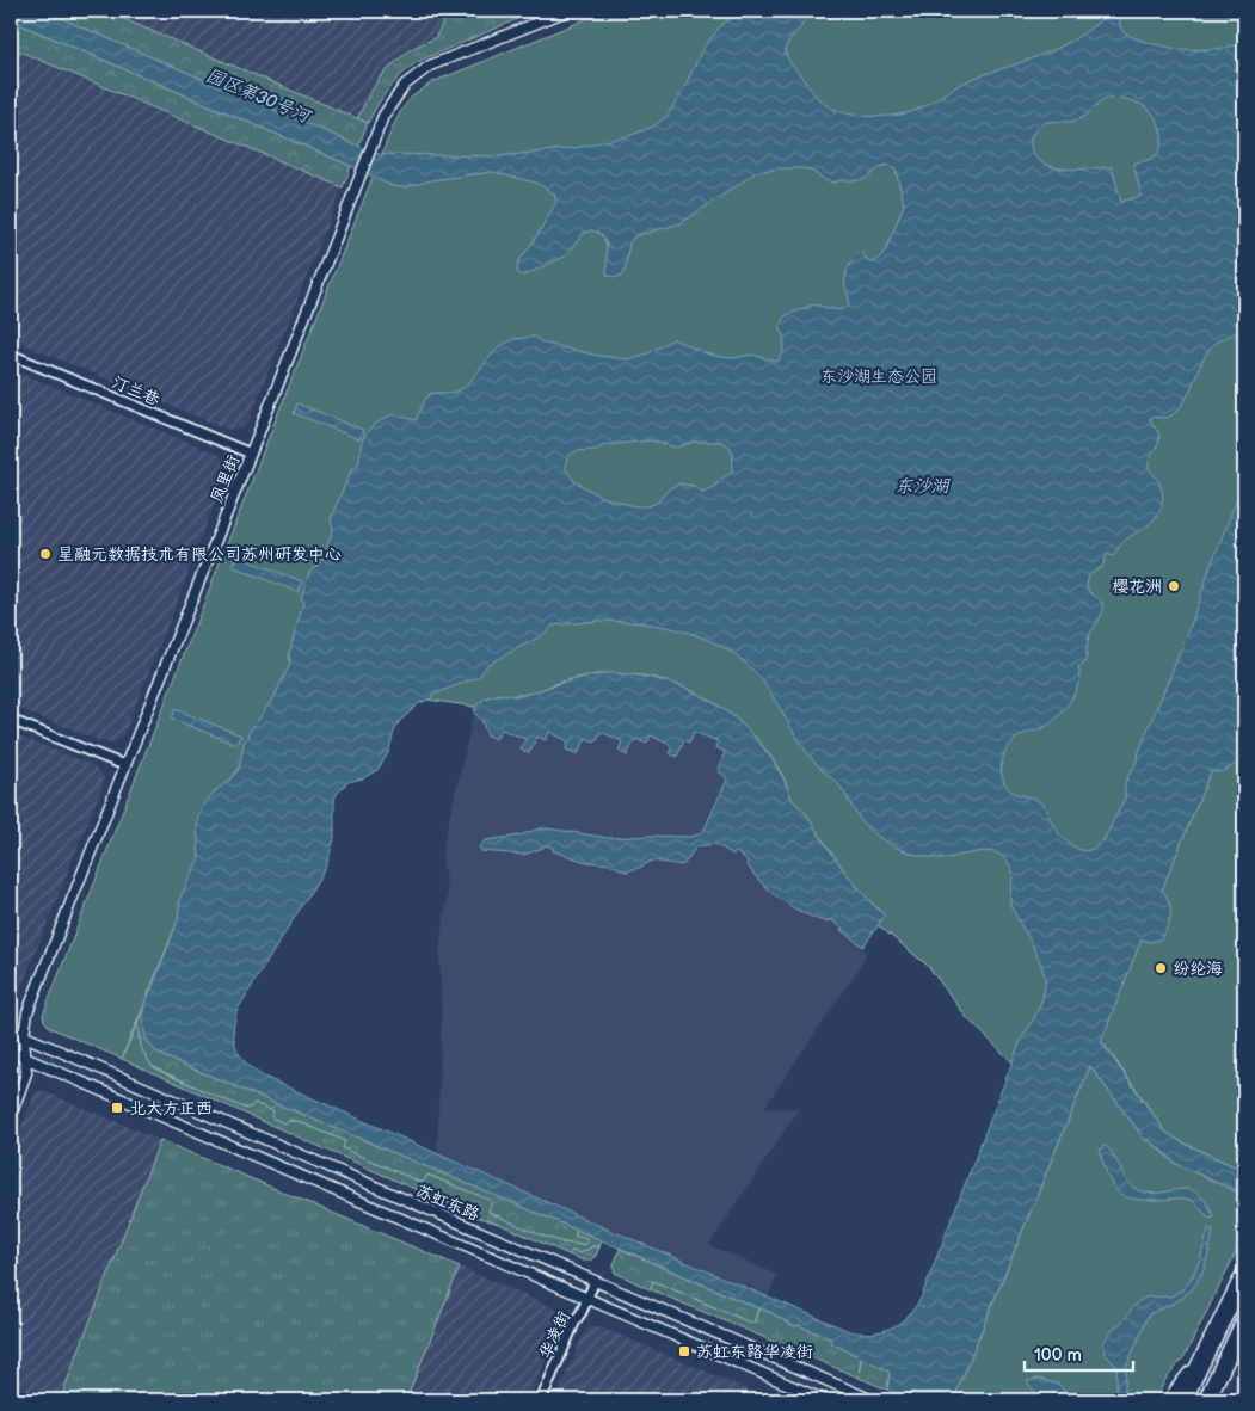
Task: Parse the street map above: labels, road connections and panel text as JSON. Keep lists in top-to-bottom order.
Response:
{
  "streets": {
    "main road": ["凤里街", "苏虹东路"],
    "street": ["汀兰巷", "华凌街"]
  },
  "crossings": [
    ["汀兰巷", "凤里街"],
    ["凤里街", "苏虹东路"],
    ["苏虹东路", "华凌街"]
  ],
  "water": ["园区第30号河", "东沙湖"],
  "parks": ["东沙湖生态公园"],
  "places": {
    "other": ["星融元数据技术有限公司苏州研发中心", "樱花洲", "纷纶海"],
    "transit": ["北大方正西", "苏虹东路华凌街"]
  },
  "scale_bar": "100 m"
}
